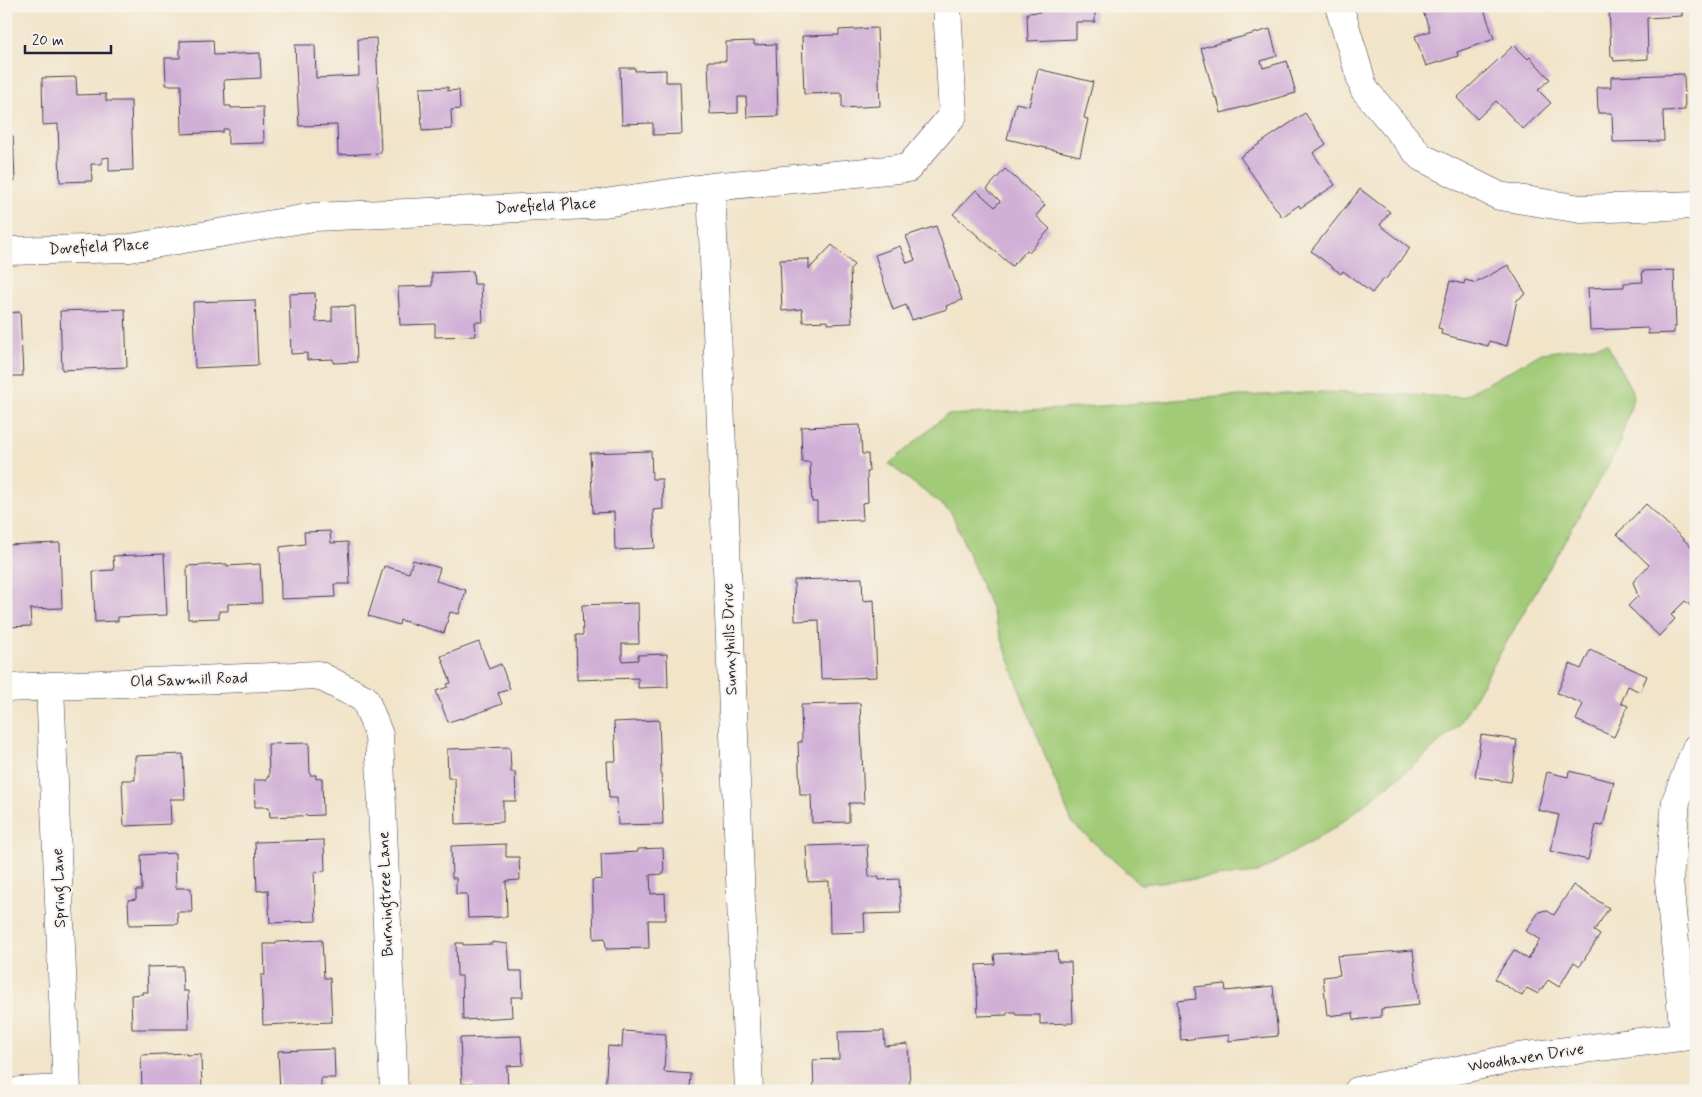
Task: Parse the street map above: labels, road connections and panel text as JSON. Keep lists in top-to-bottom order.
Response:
{
  "streets": {
    "street": [
      "Dovefield Place",
      "Sunnyhills Drive",
      "Old Sawmill Road",
      "Spring Lane",
      "Burningtree Lane",
      "Woodhaven Drive"
    ]
  },
  "crossings": [
    ["Dovefield Place", "Sunnyhills Drive"],
    ["Old Sawmill Road", "Spring Lane"],
    ["Old Sawmill Road", "Burningtree Lane"]
  ],
  "scale_bar": "20 m"
}
